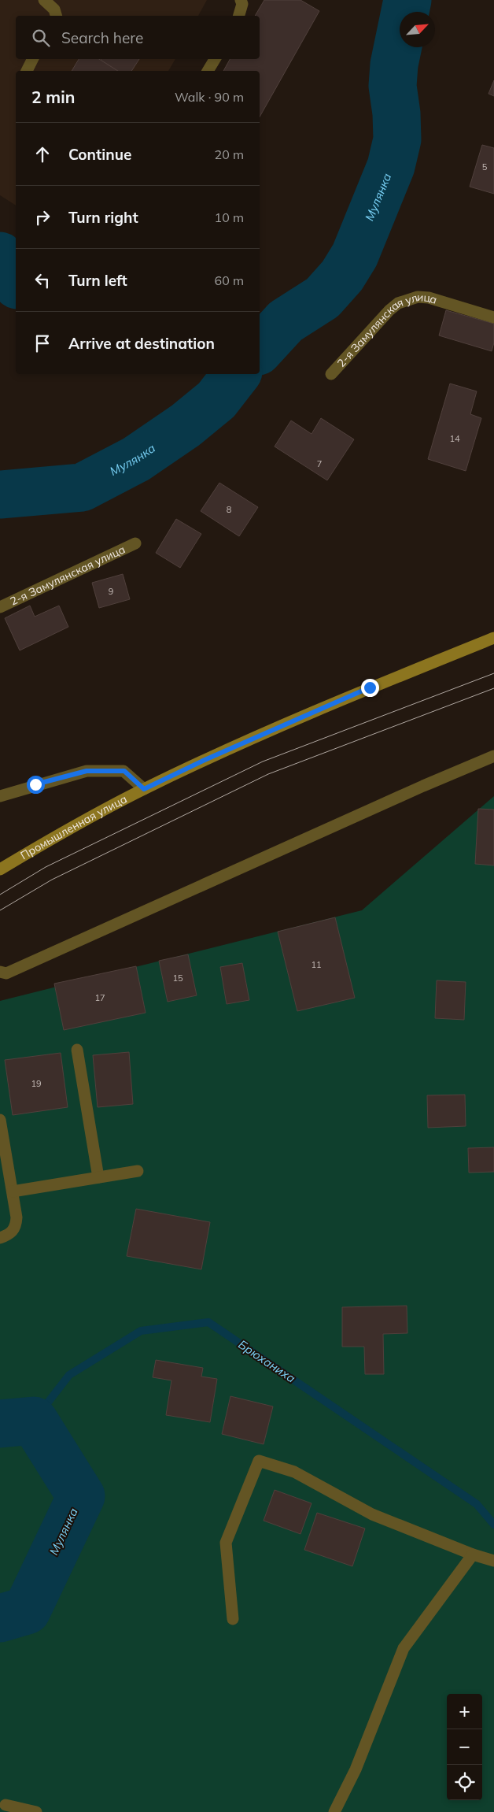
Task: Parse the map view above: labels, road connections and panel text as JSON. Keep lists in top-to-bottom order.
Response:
{
  "streets": {
    "main road": ["Промышленная улица"],
    "street": ["2-я Замулянская улица"]
  },
  "water": ["Мулянка", "Брюханиха"],
  "house_numbers": [
    "5",
    "14",
    "7",
    "8",
    "9",
    "11",
    "15",
    "17",
    "19"
  ],
  "north": "top right",
  "page": {
    "search": "Search here",
    "heading": ["2 min", "Walk · 90 m"],
    "list": [
      ["Continue", "20 m"],
      ["Turn right", "10 m"],
      ["Turn left", "60 m"],
      "Arrive at destination"
    ],
    "map_buttons": ["+", "−"]
  }
}
